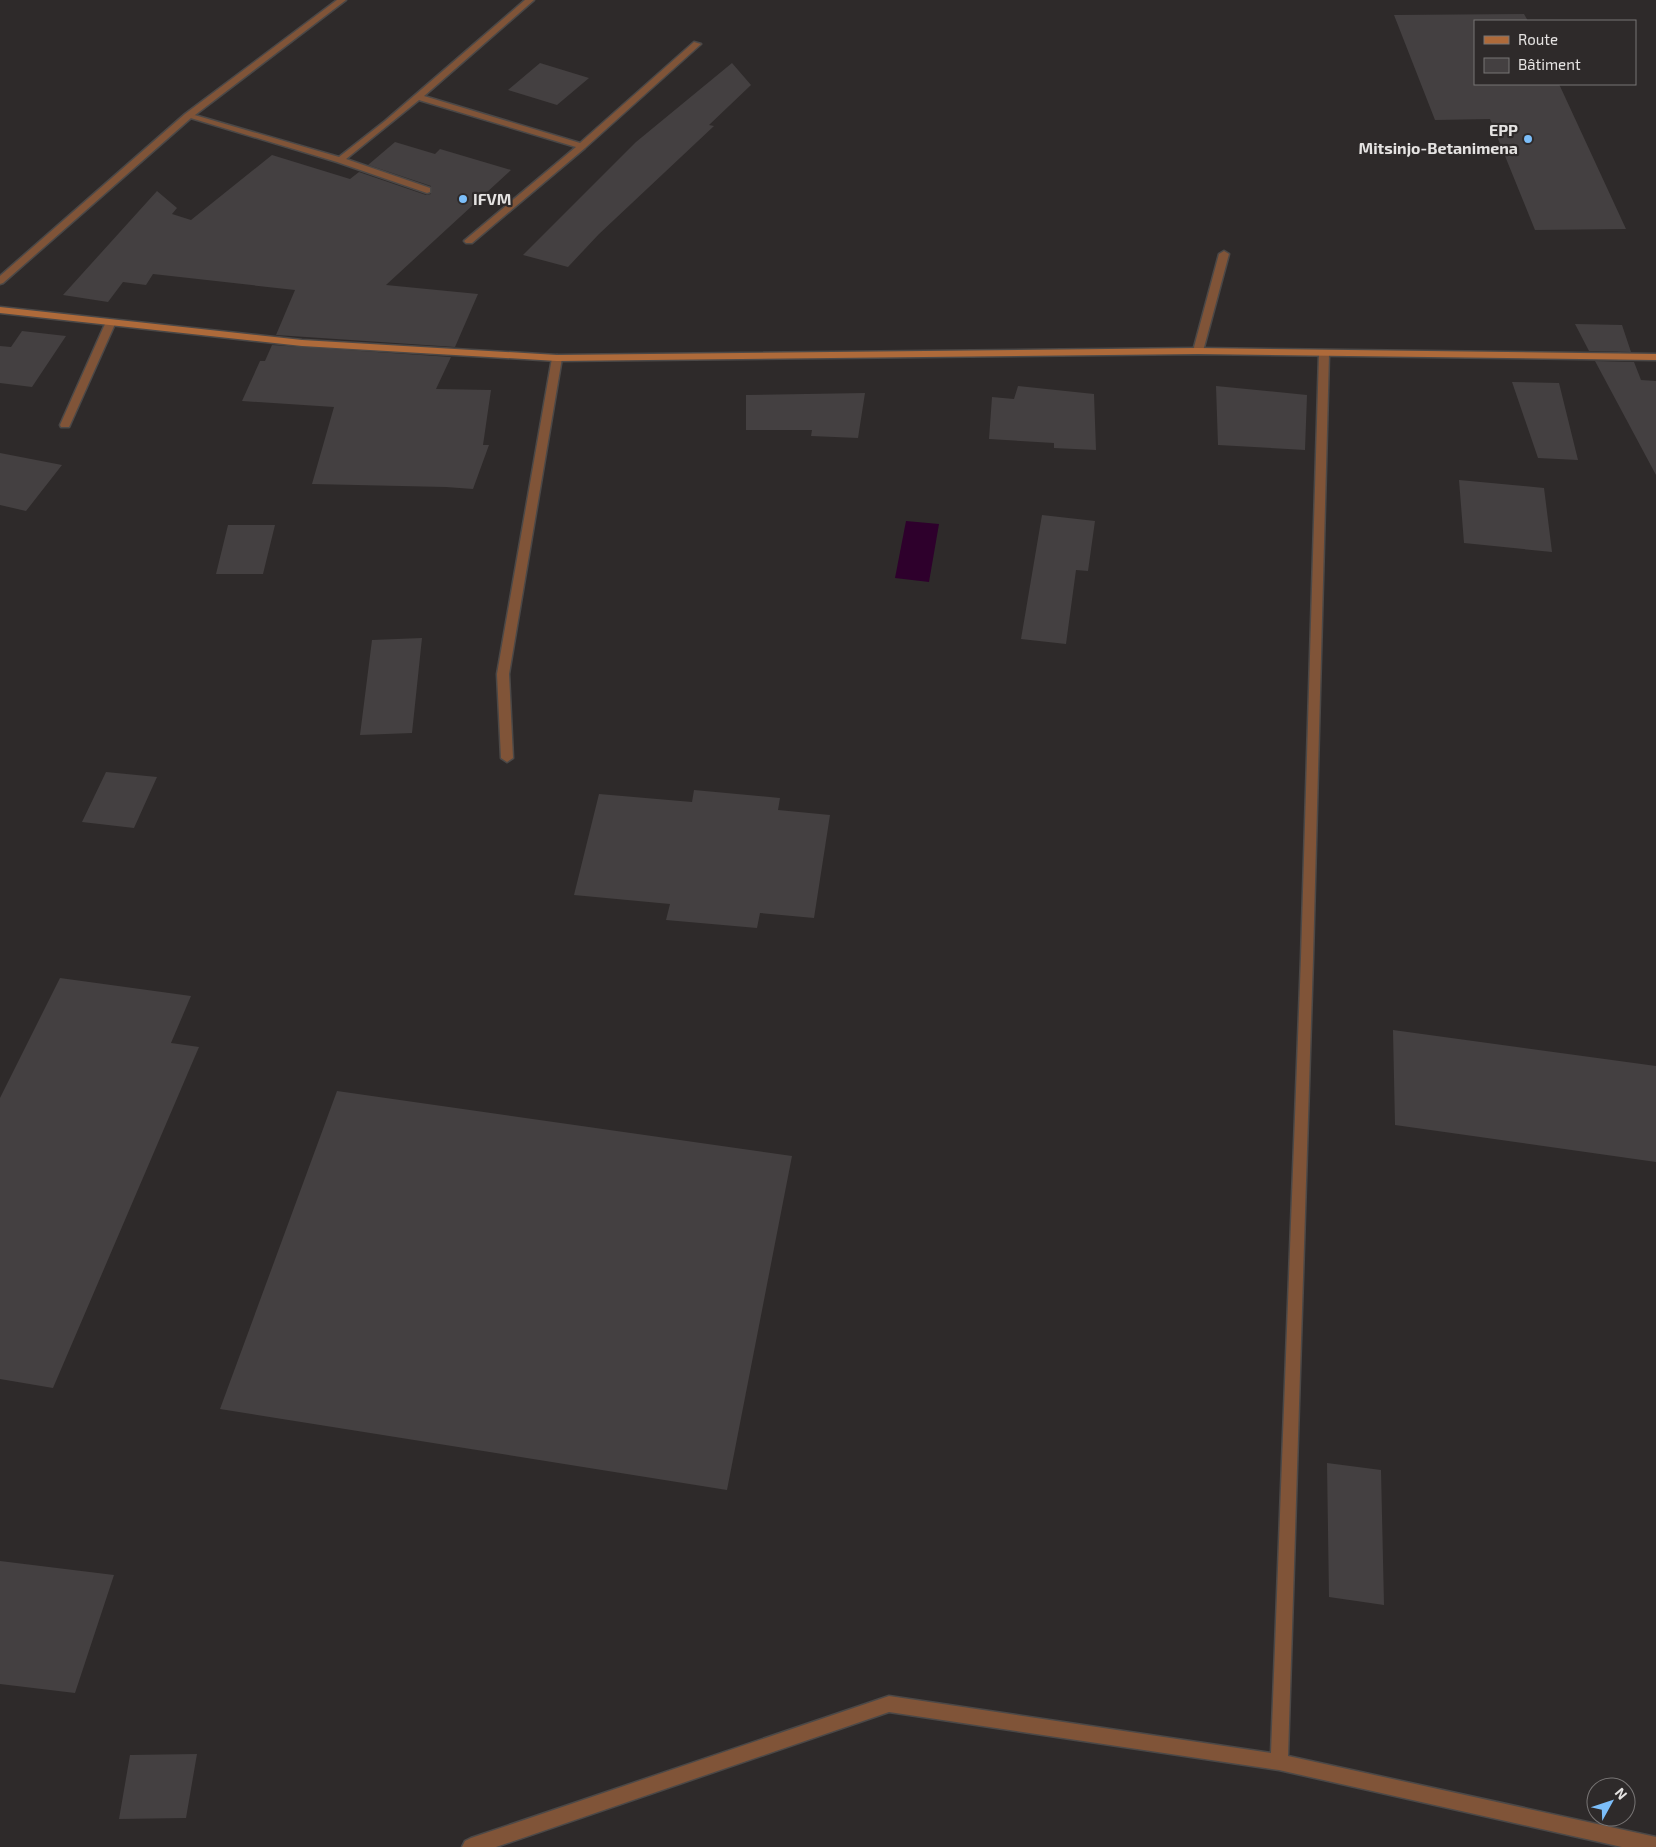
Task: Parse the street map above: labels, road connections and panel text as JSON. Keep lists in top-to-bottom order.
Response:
{
  "places": ["EPP Mitsinjo-Betanimena", "IFVM"],
  "legend": ["Route", "Bâtiment"],
  "north": "top right"
}
